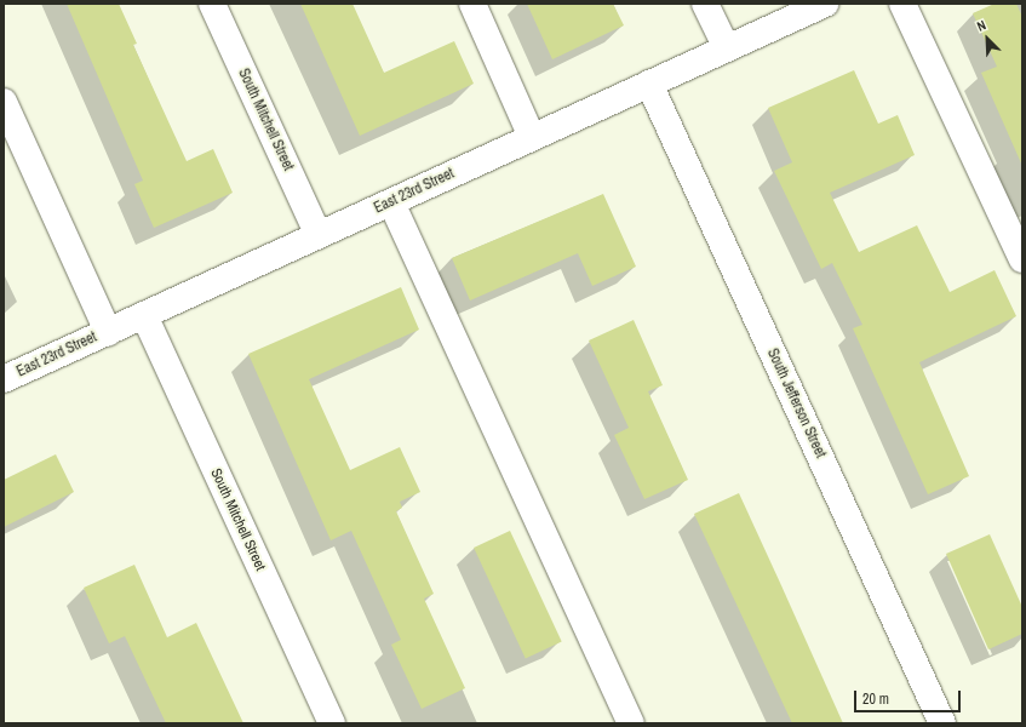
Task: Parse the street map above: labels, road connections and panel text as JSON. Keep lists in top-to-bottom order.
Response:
{
  "streets": {
    "street": ["South Mitchell Street", "East 23rd Street", "South Jefferson Street"]
  },
  "crossings": [
    ["South Mitchell Street", "East 23rd Street"],
    ["East 23rd Street", "South Jefferson Street"]
  ],
  "scale_bar": "20 m",
  "north": "top left"
}
